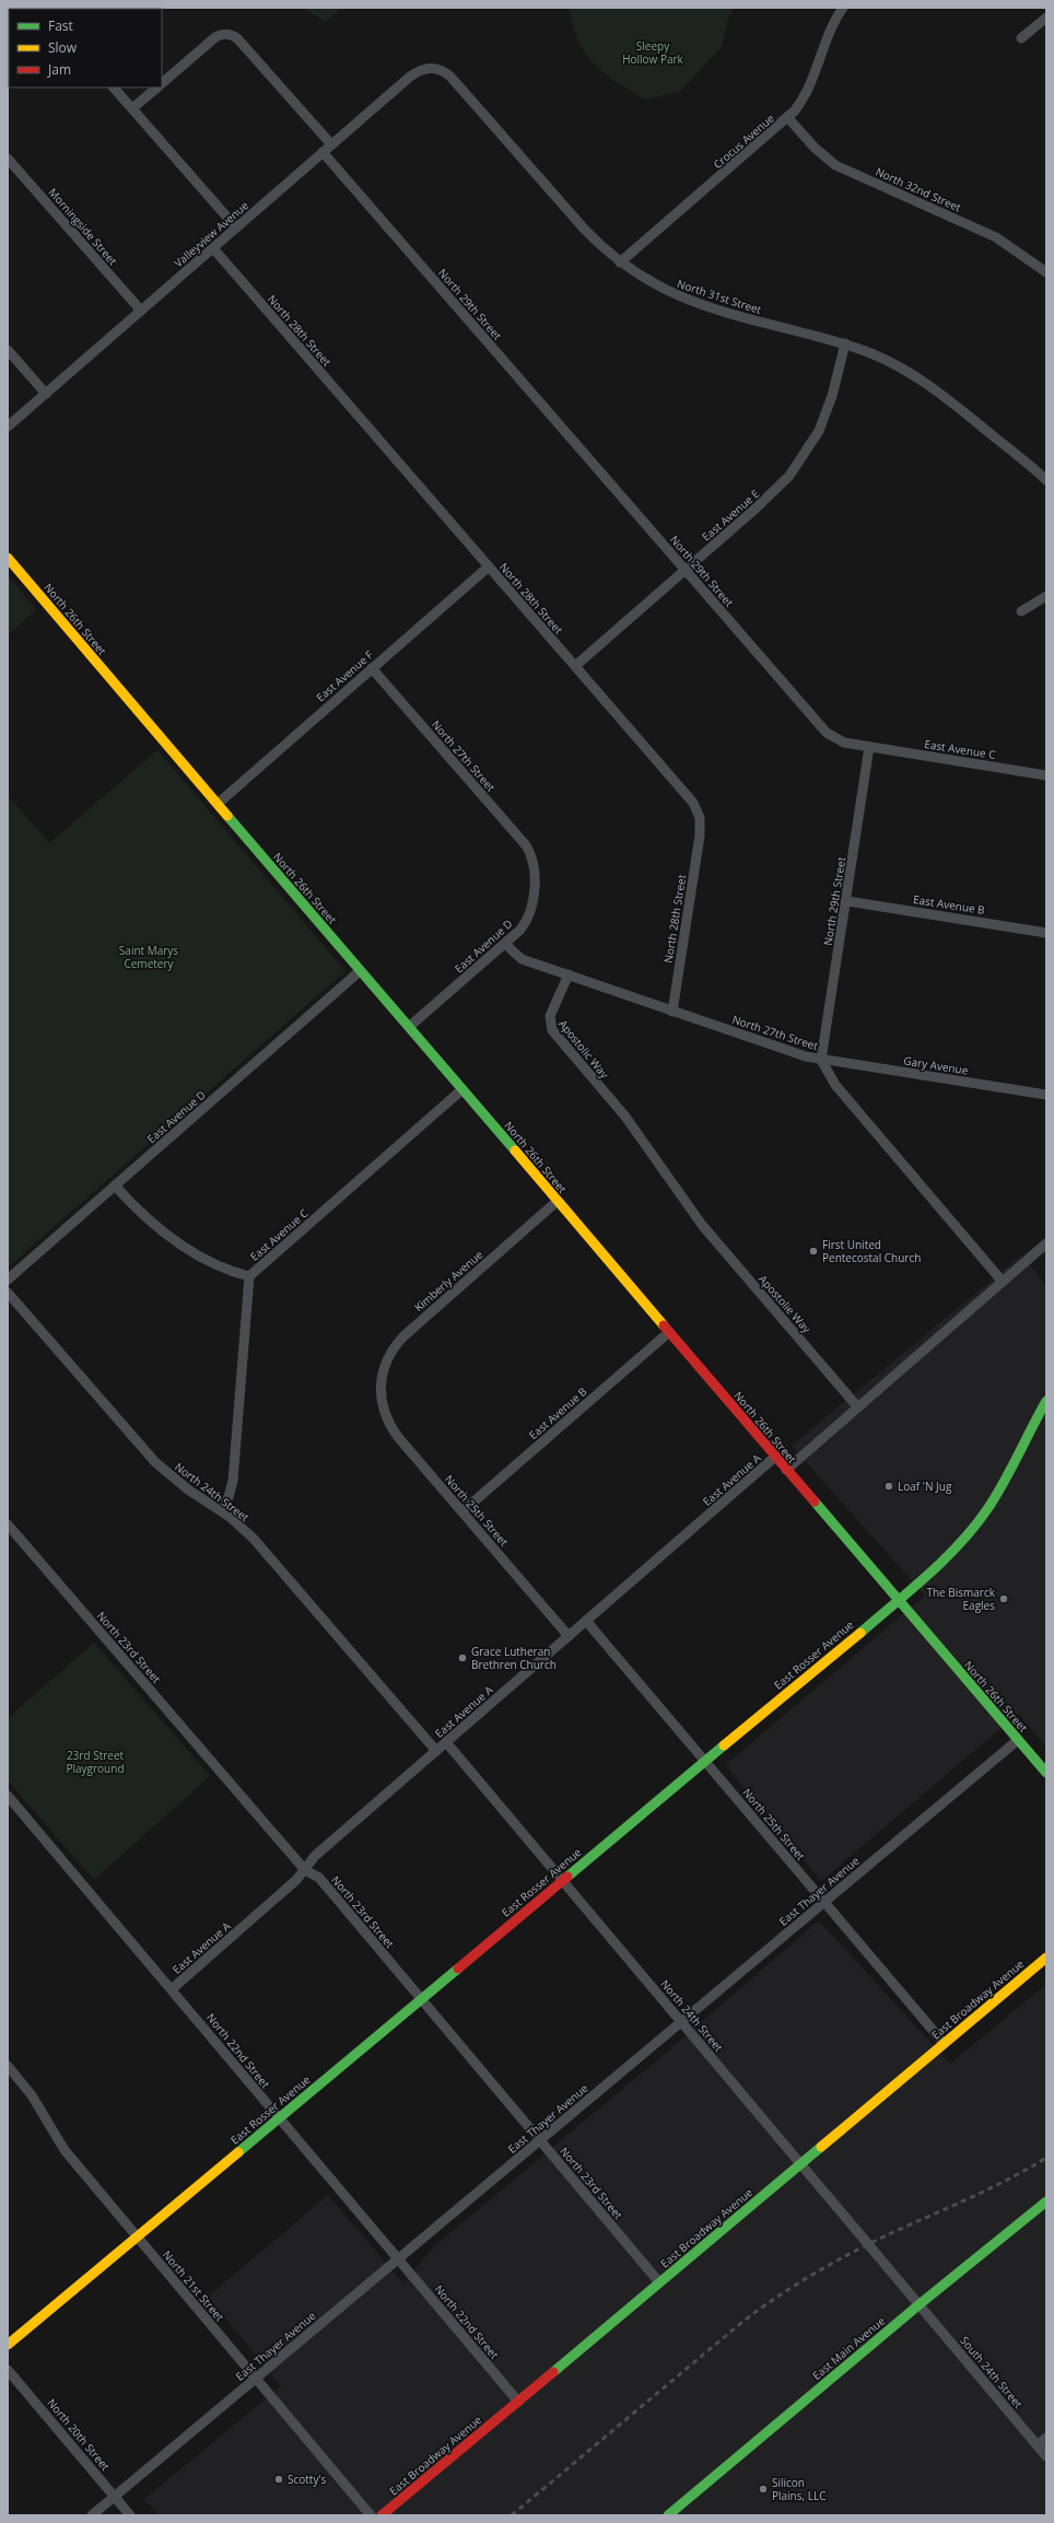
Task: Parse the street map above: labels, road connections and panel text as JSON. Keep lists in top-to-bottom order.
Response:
{
  "streets": {
    "street": [
      "Crocus Avenue",
      "North 32nd Street",
      "Morningside Street",
      "Valleyview Avenue",
      "North 31st Street",
      "North 29th Street",
      "North 28th Street",
      "East Avenue E",
      "North 26th Street",
      "East Avenue F",
      "East Avenue C",
      "North 27th Street",
      "East Avenue B",
      "East Avenue D",
      "Apostolic Way",
      "Gary Avenue",
      "Kimberly Avenue",
      "Apostolie Way",
      "East Avenue A",
      "North 24th Street",
      "North 25th Street",
      "North 23rd Street",
      "East Rosser Avenue",
      "East Thayer Avenue",
      "East Broadway Avenue",
      "North 22nd Street",
      "North 21st Street",
      "East Main Avenue",
      "South 24th Street",
      "North 20th Street"
    ]
  },
  "crossings": [
    ["Crocus Avenue", "North 32nd Street"],
    ["Crocus Avenue", "North 31st Street"],
    ["Morningside Street", "Valleyview Avenue"],
    ["Valleyview Avenue", "North 31st Street"],
    ["Valleyview Avenue", "North 29th Street"],
    ["Valleyview Avenue", "North 28th Street"],
    ["North 31st Street", "East Avenue E"],
    ["North 29th Street", "East Avenue E"],
    ["North 29th Street", "East Avenue C"],
    ["North 29th Street", "North 27th Street"],
    ["North 29th Street", "East Avenue B"],
    ["North 29th Street", "Gary Avenue"],
    ["North 28th Street", "East Avenue E"],
    ["North 28th Street", "East Avenue F"],
    ["North 28th Street", "North 27th Street"],
    ["North 26th Street", "East Avenue F"],
    ["North 26th Street", "East Avenue C"],
    ["North 26th Street", "East Avenue B"],
    ["North 26th Street", "East Avenue D"],
    ["North 26th Street", "Kimberly Avenue"],
    ["North 26th Street", "East Avenue A"],
    ["North 26th Street", "East Rosser Avenue"],
    ["North 26th Street", "East Thayer Avenue"],
    ["East Avenue F", "North 27th Street"],
    ["East Avenue C", "North 24th Street"],
    ["North 27th Street", "East Avenue D"],
    ["North 27th Street", "Apostolic Way"],
    ["North 27th Street", "Gary Avenue"],
    ["East Avenue B", "North 25th Street"],
    ["Apostolic Way", "Apostolie Way"],
    ["Kimberly Avenue", "North 25th Street"],
    ["East Avenue A", "North 24th Street"],
    ["East Avenue A", "North 25th Street"],
    ["East Avenue A", "North 23rd Street"],
    ["East Avenue A", "North 22nd Street"],
    ["North 24th Street", "East Rosser Avenue"],
    ["North 24th Street", "East Thayer Avenue"],
    ["North 24th Street", "East Broadway Avenue"],
    ["North 24th Street", "East Main Avenue"],
    ["North 24th Street", "South 24th Street"],
    ["North 25th Street", "East Rosser Avenue"],
    ["North 25th Street", "East Thayer Avenue"],
    ["North 25th Street", "East Broadway Avenue"],
    ["North 23rd Street", "East Rosser Avenue"],
    ["North 23rd Street", "East Thayer Avenue"],
    ["North 23rd Street", "East Broadway Avenue"],
    ["East Rosser Avenue", "North 22nd Street"],
    ["East Rosser Avenue", "North 21st Street"],
    ["East Thayer Avenue", "North 22nd Street"],
    ["East Thayer Avenue", "North 21st Street"],
    ["East Thayer Avenue", "North 20th Street"],
    ["East Broadway Avenue", "North 22nd Street"],
    ["East Main Avenue", "South 24th Street"]
  ],
  "parks": ["Sleepy Hollow Park", "Saint Marys Cemetery", "23rd Street Playground"],
  "places": [
    "First United Pentecostal Church",
    "Loaf 'N Jug",
    "The Bismarck Eagles",
    "Grace Lutheran Brethren Church",
    "Scotty's",
    "Silicon Plains, LLC"
  ],
  "legend": ["Fast", "Slow", "Jam"]
}
